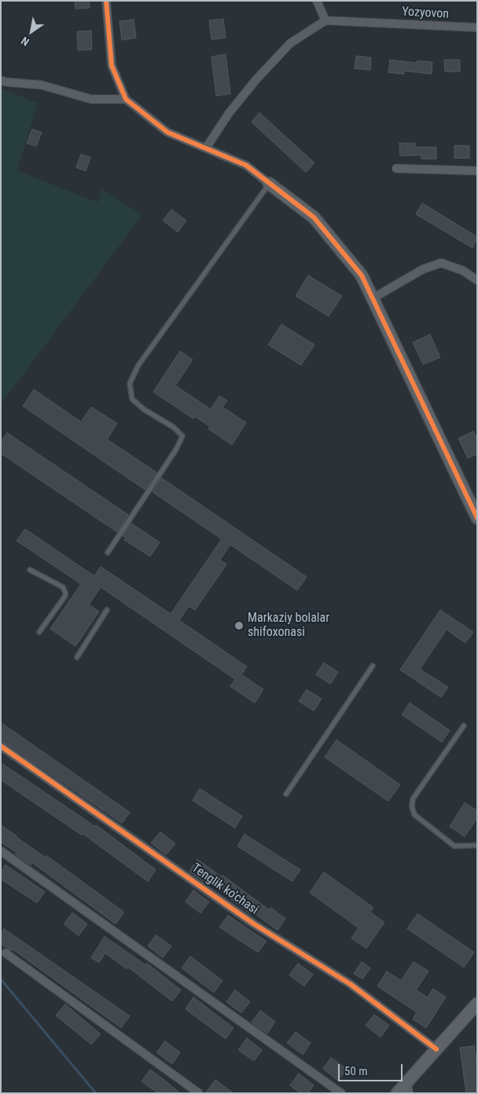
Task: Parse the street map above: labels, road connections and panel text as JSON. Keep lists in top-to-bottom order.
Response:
{
  "streets": {
    "street": ["Yozyovon", "Tenglik ko'chasi"]
  },
  "places": ["Markaziy bolalar shifoxonasi"],
  "scale_bar": "50 m",
  "north": "bottom left"
}
